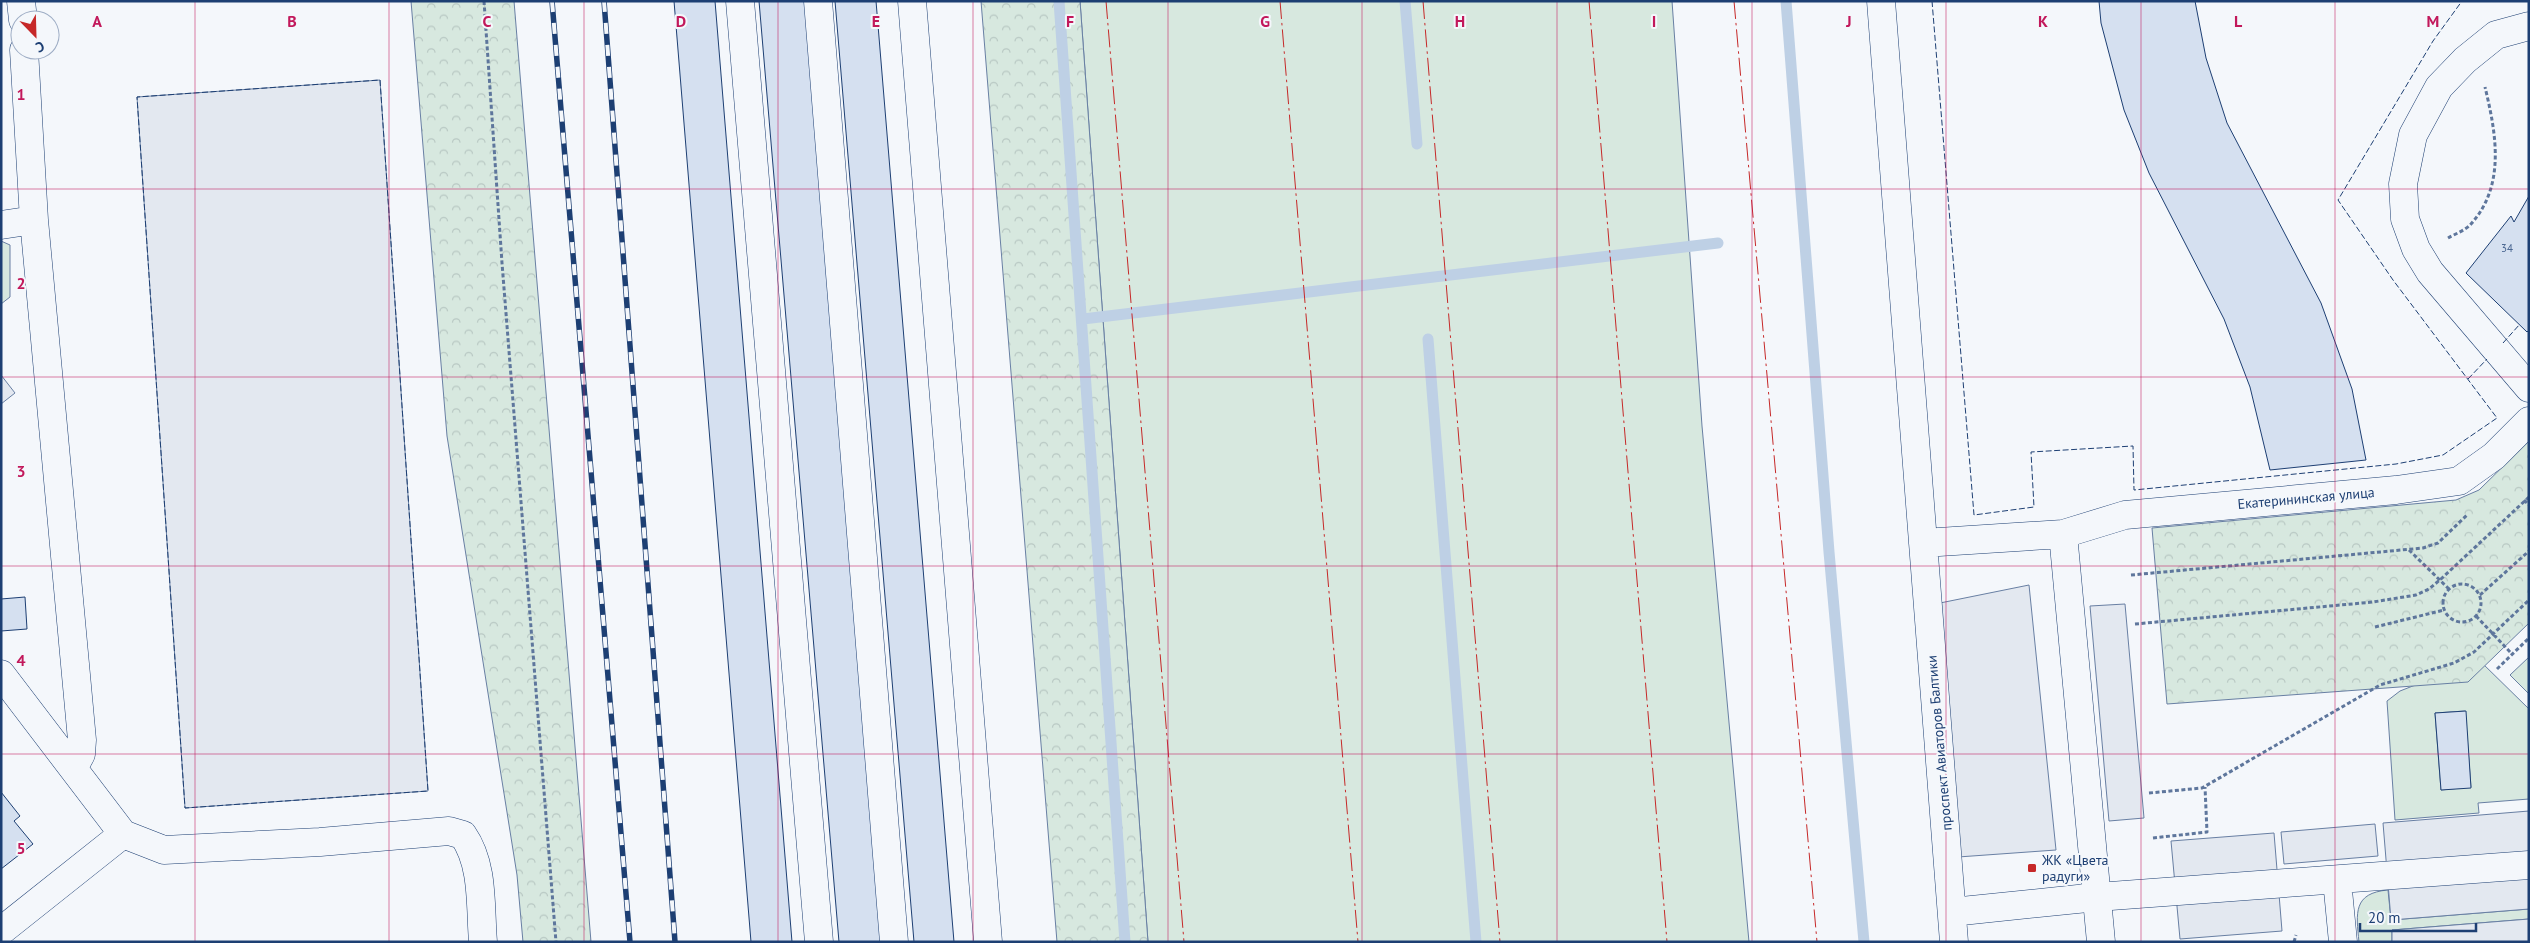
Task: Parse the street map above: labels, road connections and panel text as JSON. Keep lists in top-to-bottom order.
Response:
{
  "streets": {
    "street": ["Екатерининская улица", "проспект Авиаторов Балтики"]
  },
  "crossings": [
    ["Екатерининская улица", "проспект Авиаторов Балтики"]
  ],
  "places": {
    "transit": ["ЖК «Цвета радуги»"]
  },
  "house_numbers": ["34"],
  "scale_bar": "20 m",
  "north": "bottom right",
  "grid": {
    "columns": [
      "A",
      "B",
      "C",
      "D",
      "E",
      "F",
      "G",
      "H",
      "I",
      "J",
      "K",
      "L",
      "M"
    ],
    "rows": [
      "1",
      "2",
      "3",
      "4",
      "5"
    ]
  }
}
